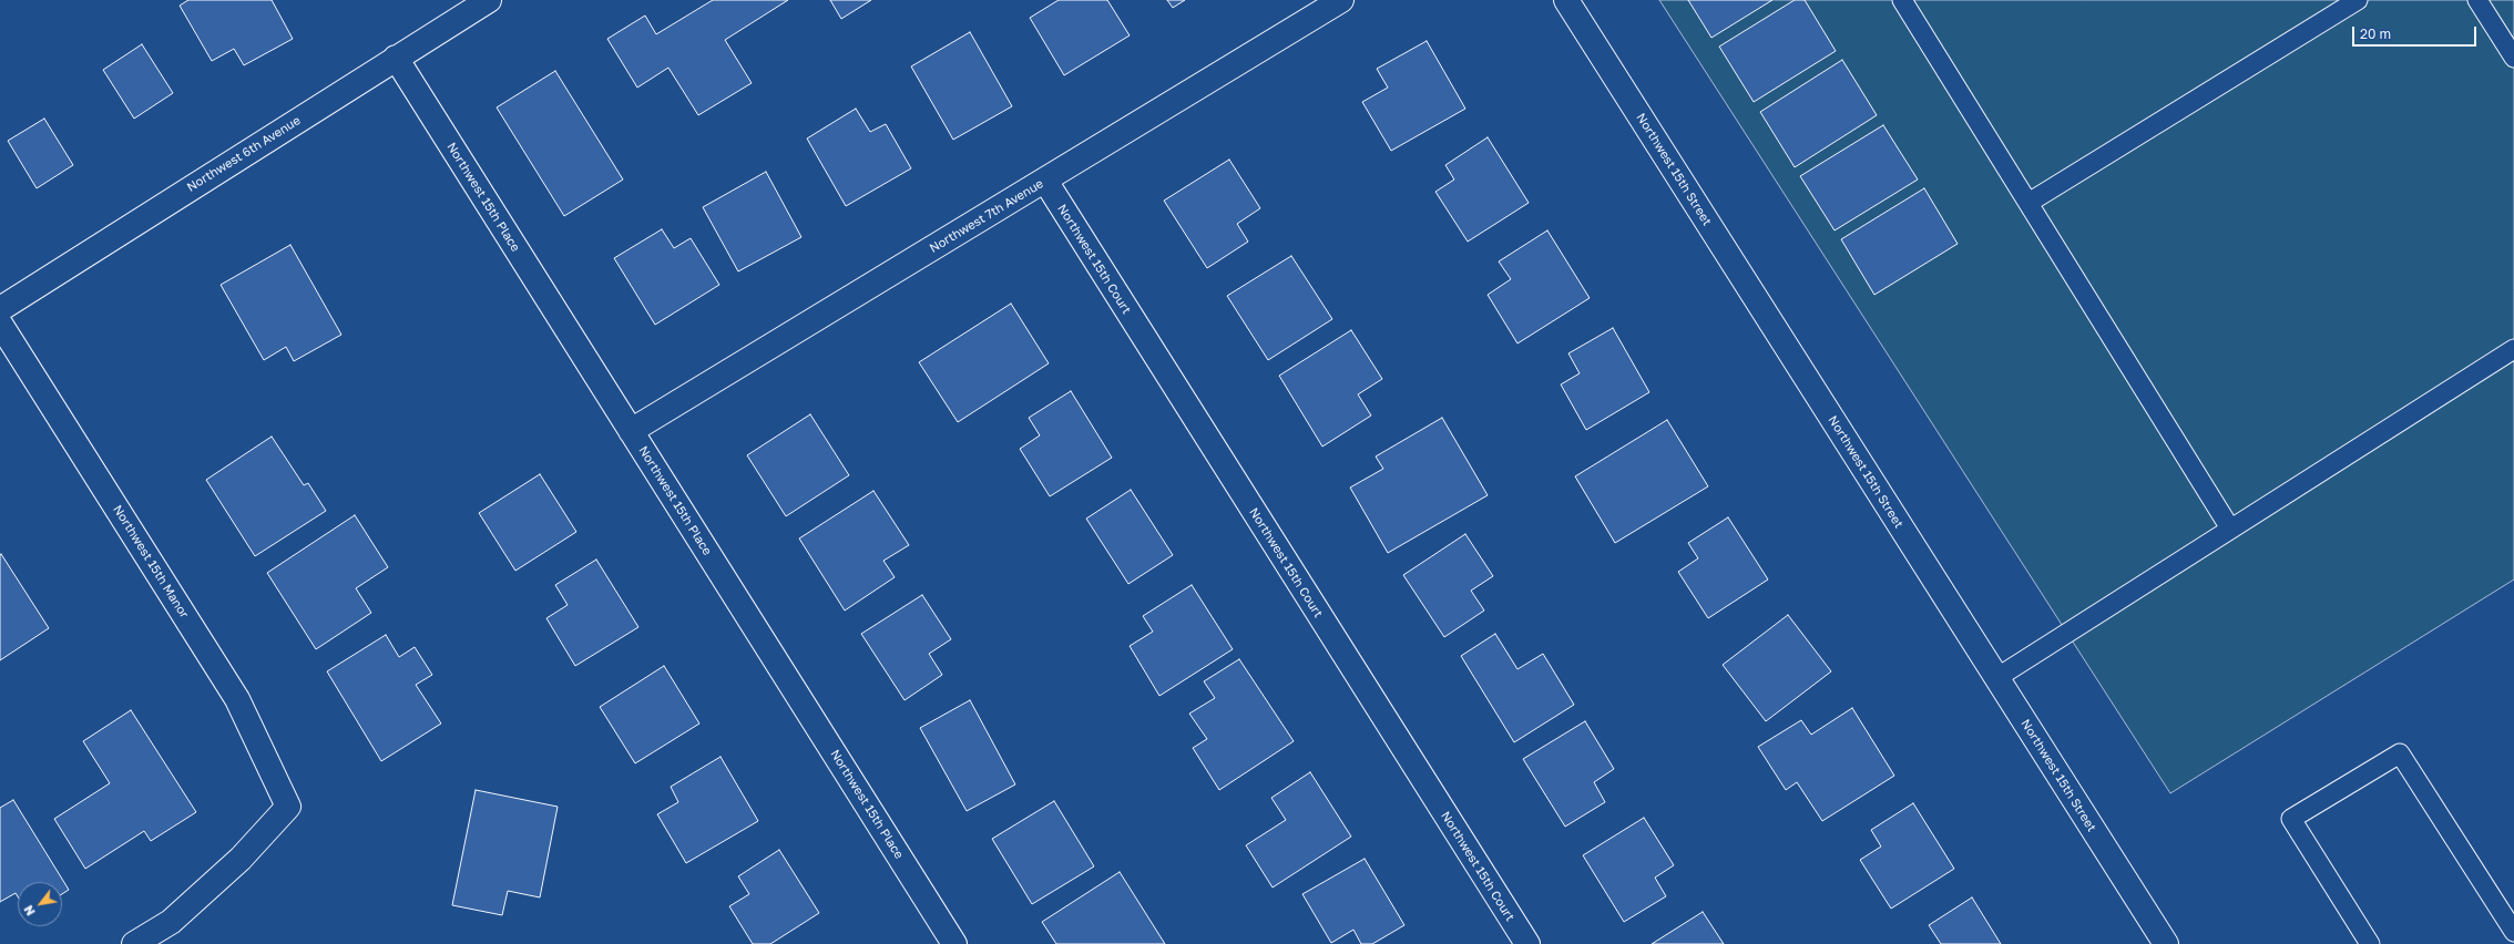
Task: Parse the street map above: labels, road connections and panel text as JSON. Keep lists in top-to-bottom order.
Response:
{
  "streets": {
    "street": [
      "Northwest 6th Avenue",
      "Northwest 15th Street",
      "Northwest 15th Place",
      "Northwest 7th Avenue",
      "Northwest 15th Court",
      "Northwest 15th Manor"
    ]
  },
  "crossings": [
    ["Northwest 6th Avenue", "Northwest 15th Place"],
    ["Northwest 15th Place", "Northwest 7th Avenue"],
    ["Northwest 7th Avenue", "Northwest 15th Court"]
  ],
  "scale_bar": "20 m",
  "north": "bottom left"
}
